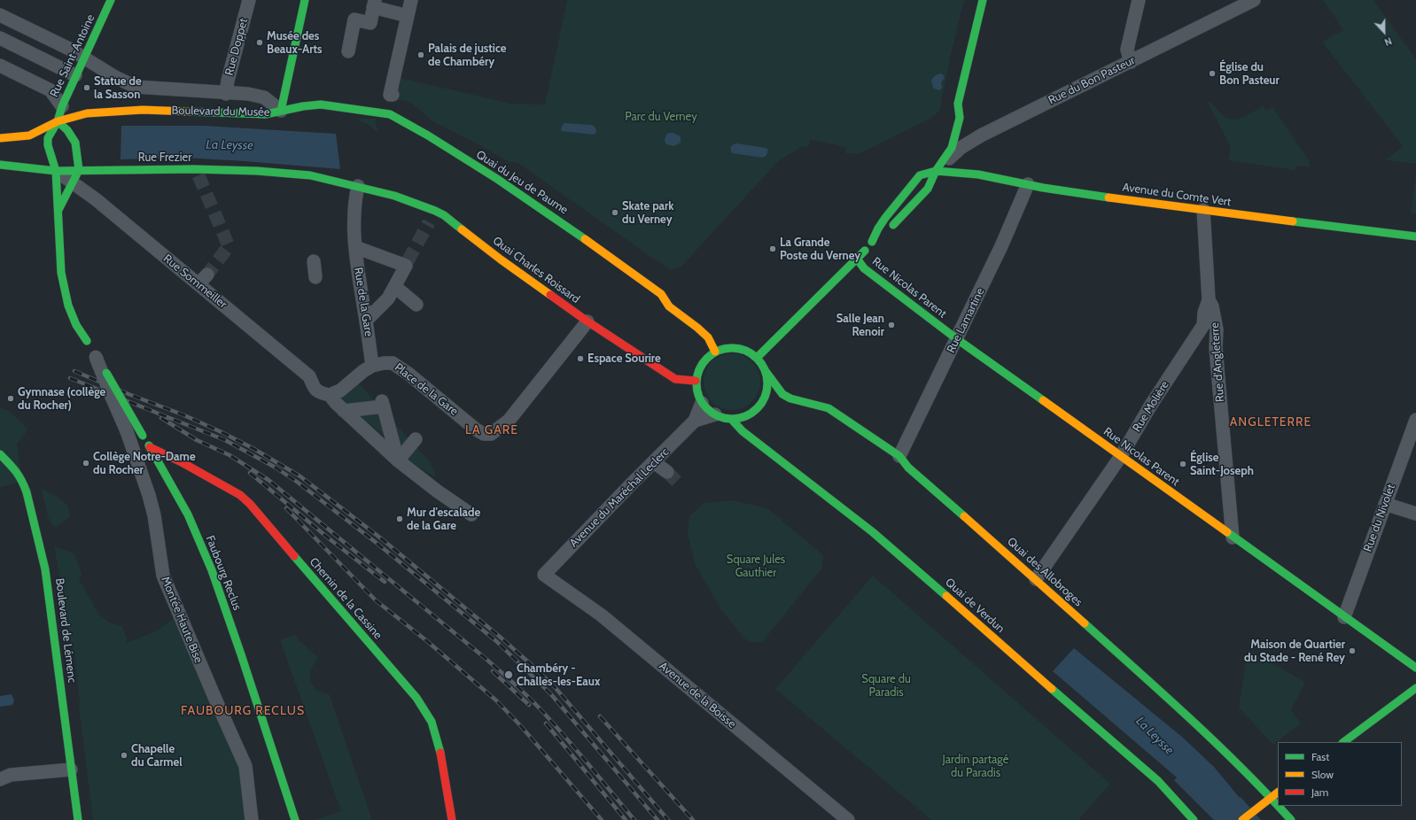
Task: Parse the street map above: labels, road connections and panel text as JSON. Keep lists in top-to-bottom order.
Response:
{
  "streets": {
    "main road": [
      "Rue Saint-Antoine",
      "Boulevard du Musée",
      "Rue Frezier",
      "Quai du Jeu de Paume",
      "Avenue du Comte Vert",
      "Quai Charles Roissard",
      "Rue Nicolas Parent",
      "Quai des Allobroges",
      "Faubourg Reclus",
      "Chemin de la Cassine",
      "Quai de Verdun",
      "Boulevard de Lémenc"
    ],
    "street": [
      "Rue Doppet",
      "Rue du Bon Pasteur",
      "Rue Sommeiller",
      "Rue de la Gare",
      "Rue Lamartine",
      "Rue d'Angleterre",
      "Place de la Gare",
      "Rue Molière",
      "Avenue du Maréchal Leclerc",
      "Rue du Nivolet",
      "Montée Haute Bise",
      "Avenue de la Boisse"
    ]
  },
  "crossings": [
    ["Rue Doppet", "Boulevard du Musée"],
    ["Rue Saint-Antoine", "Boulevard du Musée"],
    ["Rue Saint-Antoine", "Rue Frezier"],
    ["Rue Saint-Antoine", "Rue Sommeiller"],
    ["Rue Saint-Antoine", "Faubourg Reclus"],
    ["Rue du Bon Pasteur", "Avenue du Comte Vert"],
    ["Boulevard du Musée", "Quai du Jeu de Paume"],
    ["Rue Frezier", "Quai Charles Roissard"],
    ["Rue Frezier", "Rue Sommeiller"],
    ["Rue Frezier", "Rue de la Gare"],
    ["Rue Frezier", "Faubourg Reclus"],
    ["Quai du Jeu de Paume", "Quai Charles Roissard"],
    ["Quai du Jeu de Paume", "Avenue du Maréchal Leclerc"],
    ["Quai du Jeu de Paume", "Quai des Allobroges"],
    ["Quai du Jeu de Paume", "Quai de Verdun"],
    ["Avenue du Comte Vert", "Rue Lamartine"],
    ["Avenue du Comte Vert", "Rue d'Angleterre"],
    ["Quai Charles Roissard", "Rue de la Gare"],
    ["Quai Charles Roissard", "Place de la Gare"],
    ["Quai Charles Roissard", "Avenue du Maréchal Leclerc"],
    ["Quai Charles Roissard", "Quai des Allobroges"],
    ["Quai Charles Roissard", "Quai de Verdun"],
    ["Rue Sommeiller", "Faubourg Reclus"],
    ["Rue Nicolas Parent", "Rue Lamartine"],
    ["Rue Nicolas Parent", "Rue d'Angleterre"],
    ["Rue Nicolas Parent", "Rue Molière"],
    ["Rue Nicolas Parent", "Rue du Nivolet"],
    ["Rue de la Gare", "Place de la Gare"],
    ["Rue Lamartine", "Quai des Allobroges"],
    ["Rue d'Angleterre", "Rue Molière"],
    ["Rue Molière", "Quai des Allobroges"],
    ["Avenue du Maréchal Leclerc", "Quai des Allobroges"],
    ["Avenue du Maréchal Leclerc", "Quai de Verdun"],
    ["Avenue du Maréchal Leclerc", "Avenue de la Boisse"],
    ["Quai des Allobroges", "Quai de Verdun"],
    ["Faubourg Reclus", "Chemin de la Cassine"],
    ["Faubourg Reclus", "Montée Haute Bise"]
  ],
  "districts": ["ANGLETERRE", "LA GARE", "FAUBOURG RECLUS"],
  "water": ["La Leysse"],
  "parks": [
    "Parc du Verney",
    "Square Jules Gauthier",
    "Square du Paradis",
    "Jardin partagé du Paradis"
  ],
  "places": [
    "Musée des Beaux-Arts",
    "Palais de justice de Chambéry",
    "Église du Bon Pasteur",
    "Statue de la Sasson",
    "Skate park du Verney",
    "La Grande Poste du Verney",
    "Salle Jean Renoir",
    "Espace Sourire",
    "Gymnase (collège du Rocher)",
    "Collège Notre-Dame du Rocher",
    "Église Saint-Joseph",
    "Mur d'escalade de la Gare",
    "Maison de Quartier du Stade - René Rey",
    "Chambéry - Challes-les-Eaux",
    "Chapelle du Carmel"
  ],
  "legend": ["Fast", "Slow", "Jam"],
  "north": "bottom"
}
